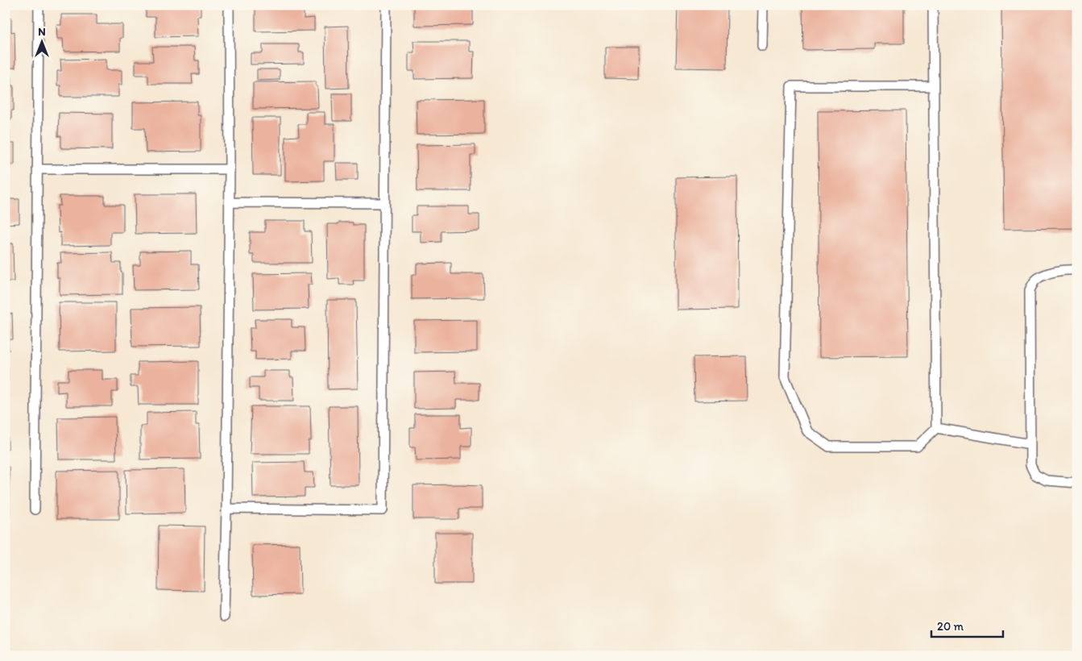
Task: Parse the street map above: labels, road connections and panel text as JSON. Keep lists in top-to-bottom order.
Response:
{
  "scale_bar": "20 m",
  "north": "top"
}
